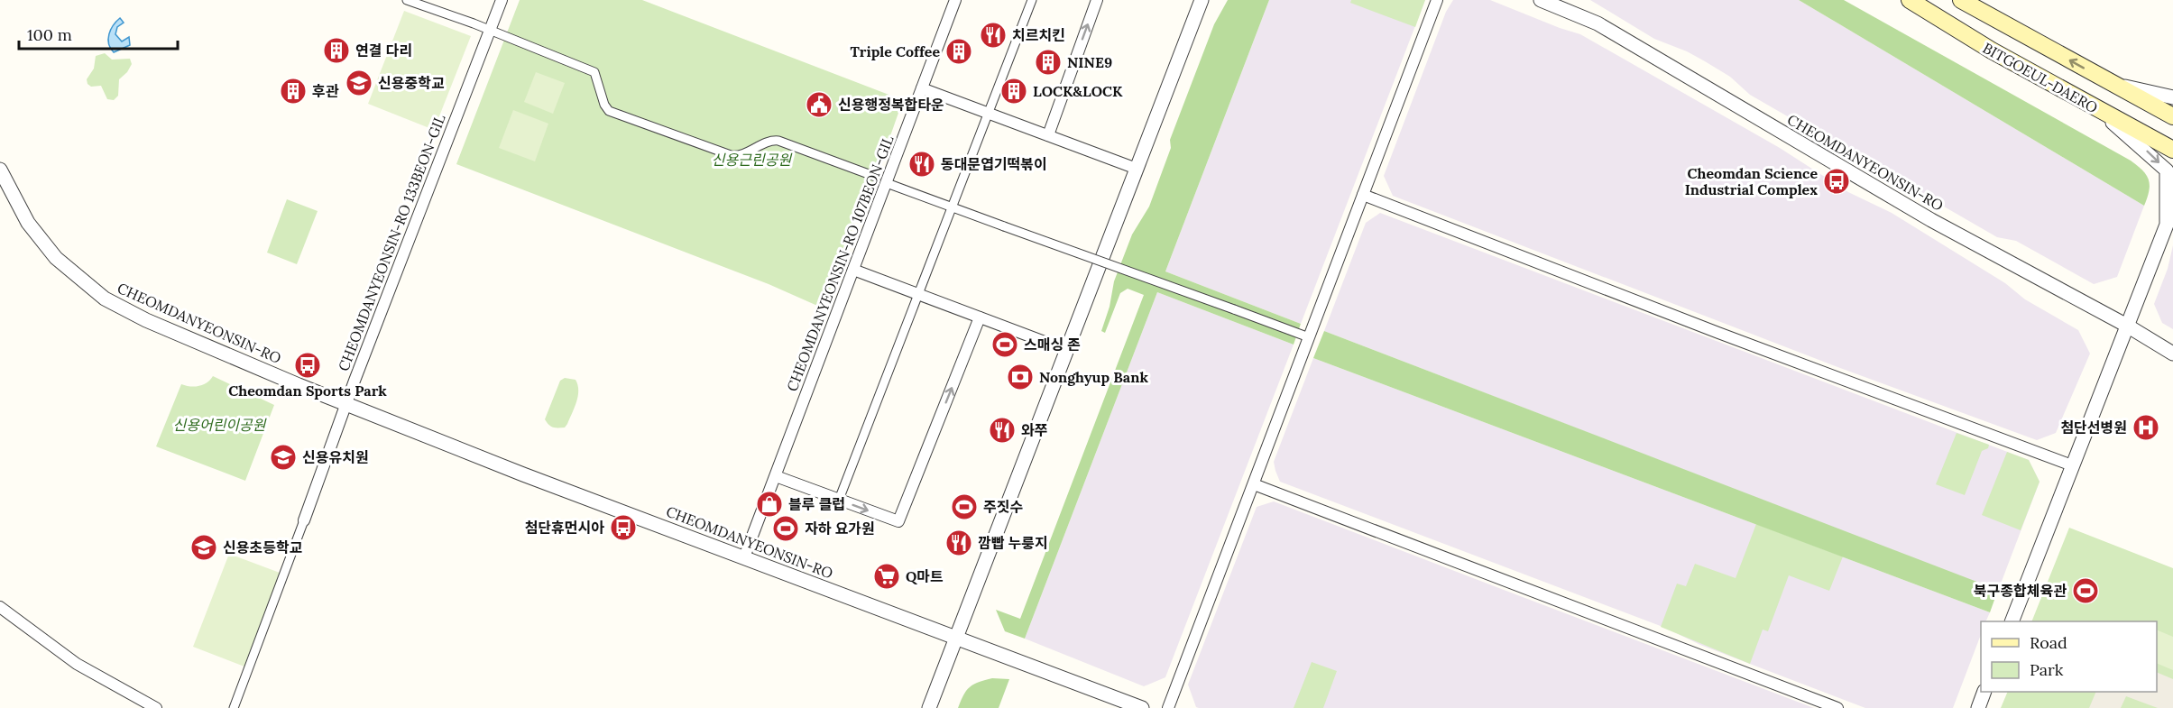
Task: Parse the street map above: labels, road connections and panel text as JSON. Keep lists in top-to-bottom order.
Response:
{
  "streets": {
    "main road": ["BITGOEUL-DAERO"],
    "street": ["CHEOMDANYEONSIN-RO", "CHEOMDANYEONSIN-RO 133BEON-GIL", "CHEOMDANYEONSIN-RO 107BEON-GIL"]
  },
  "crossings": [
    ["CHEOMDANYEONSIN-RO", "CHEOMDANYEONSIN-RO 133BEON-GIL"],
    ["CHEOMDANYEONSIN-RO", "CHEOMDANYEONSIN-RO 107BEON-GIL"]
  ],
  "parks": ["신용근린공원", "신용어린이공원"],
  "places": {
    "restaurant": [
      "치르치킨",
      "동대문엽기떡볶이",
      "와쭈",
      "깜빱 누룽지"
    ],
    "building": [
      "연결 다리",
      "Triple Coffee",
      "NINE9",
      "후관",
      "LOCK&LOCK"
    ],
    "school or university": ["신용중학교", "신용유치원", "신용초등학교"],
    "public building": ["신용행정복합타운"],
    "bus stop": ["Cheomdan Science Industrial Complex", "Cheomdan Sports Park", "첨단휴먼시아"],
    "sports": [
      "스매싱 존",
      "주짓수",
      "자하 요가원",
      "북구종합체육관"
    ],
    "bank": ["Nonghyup Bank"],
    "hospital": ["첨단선병원"],
    "shop": ["블루 클럽"],
    "supermarket": ["Q마트"]
  },
  "legend": ["Road", "Park"],
  "scale_bar": "100 m"
}
